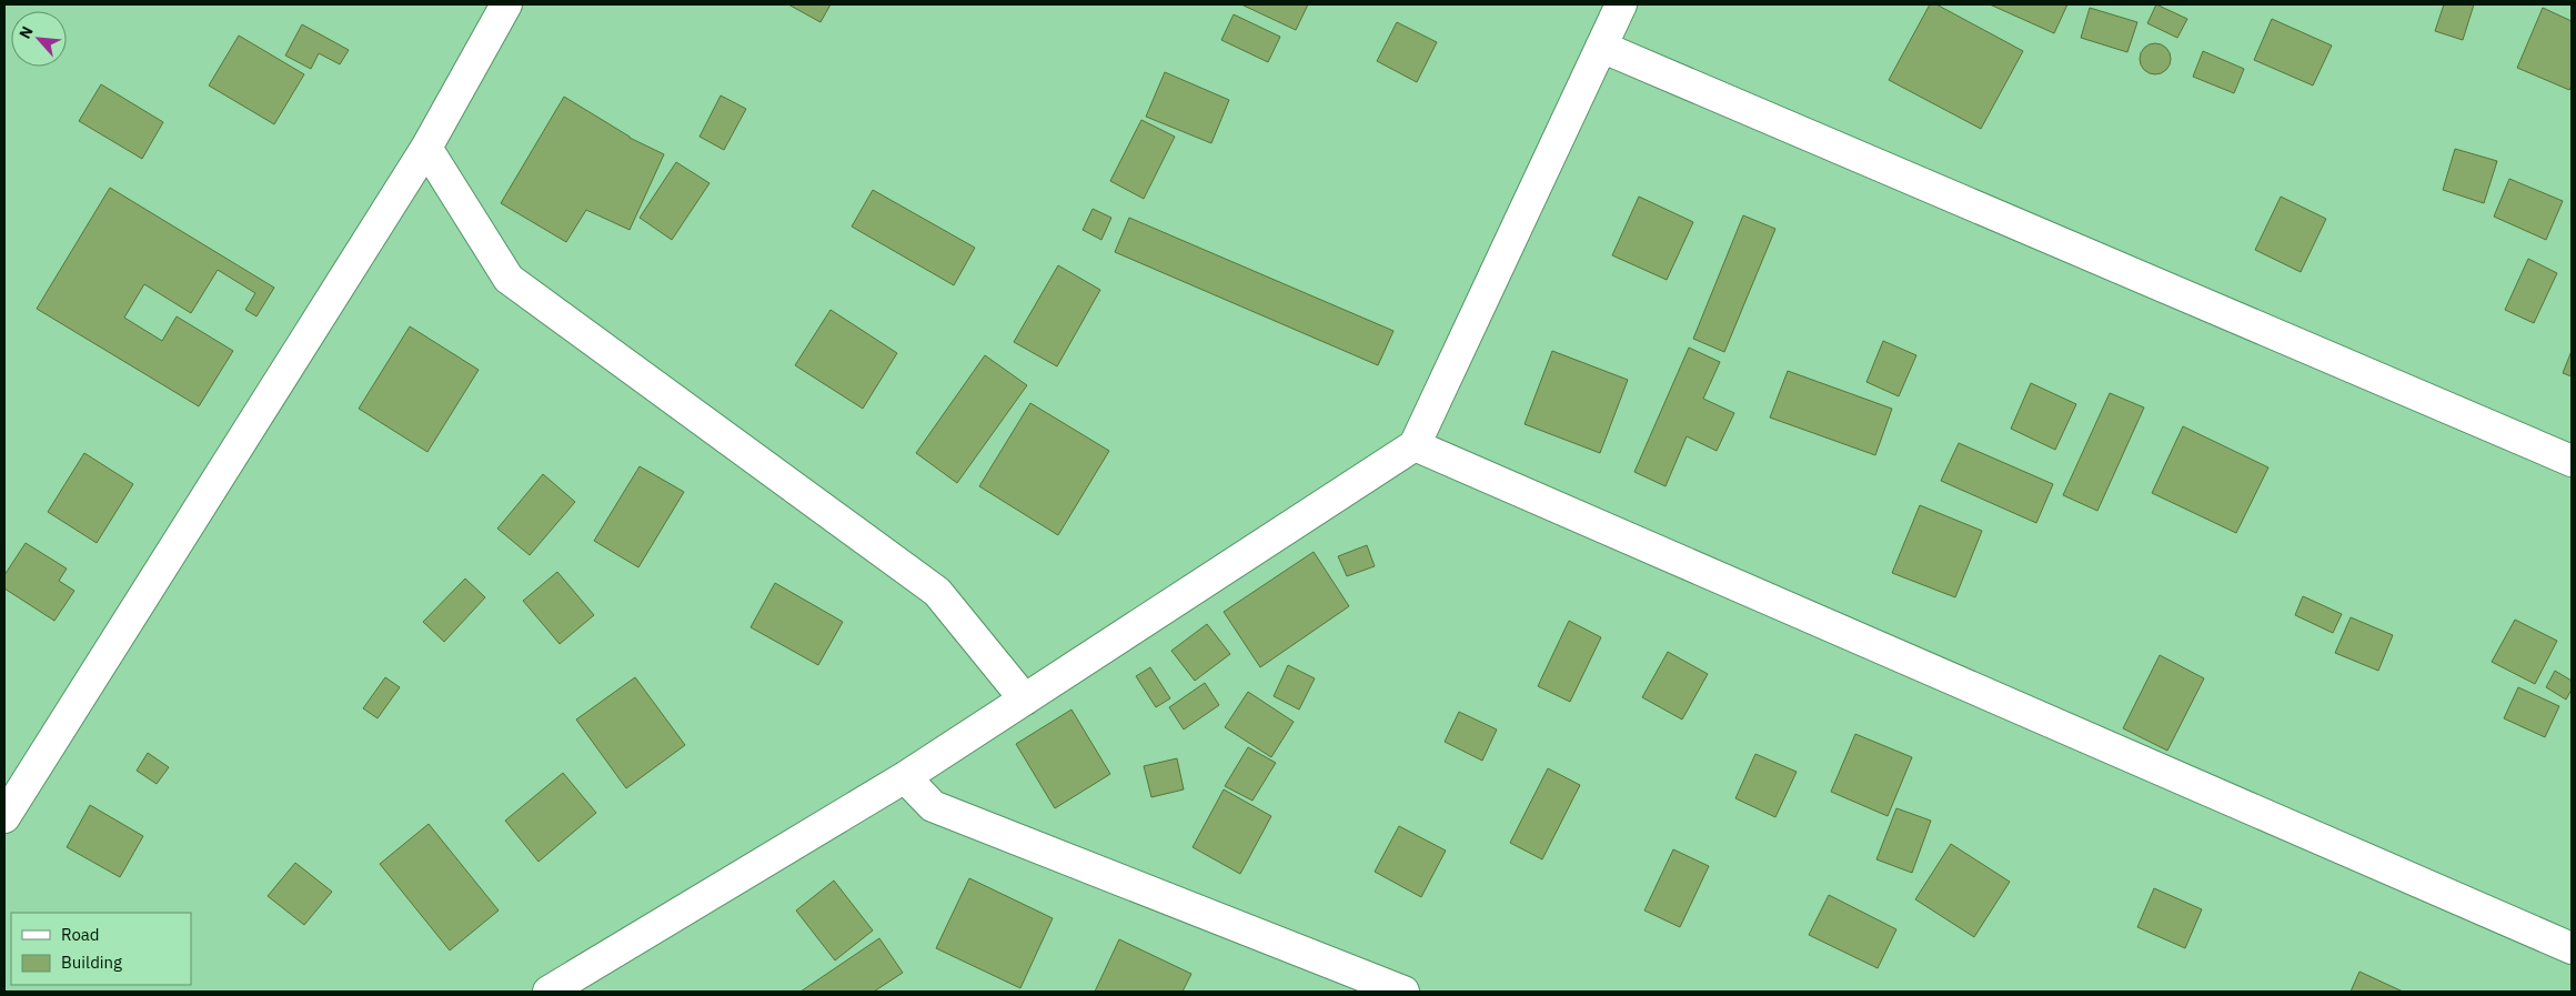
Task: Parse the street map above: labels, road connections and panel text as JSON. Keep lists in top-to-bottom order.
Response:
{
  "legend": ["Road", "Building"],
  "north": "top left"
}
